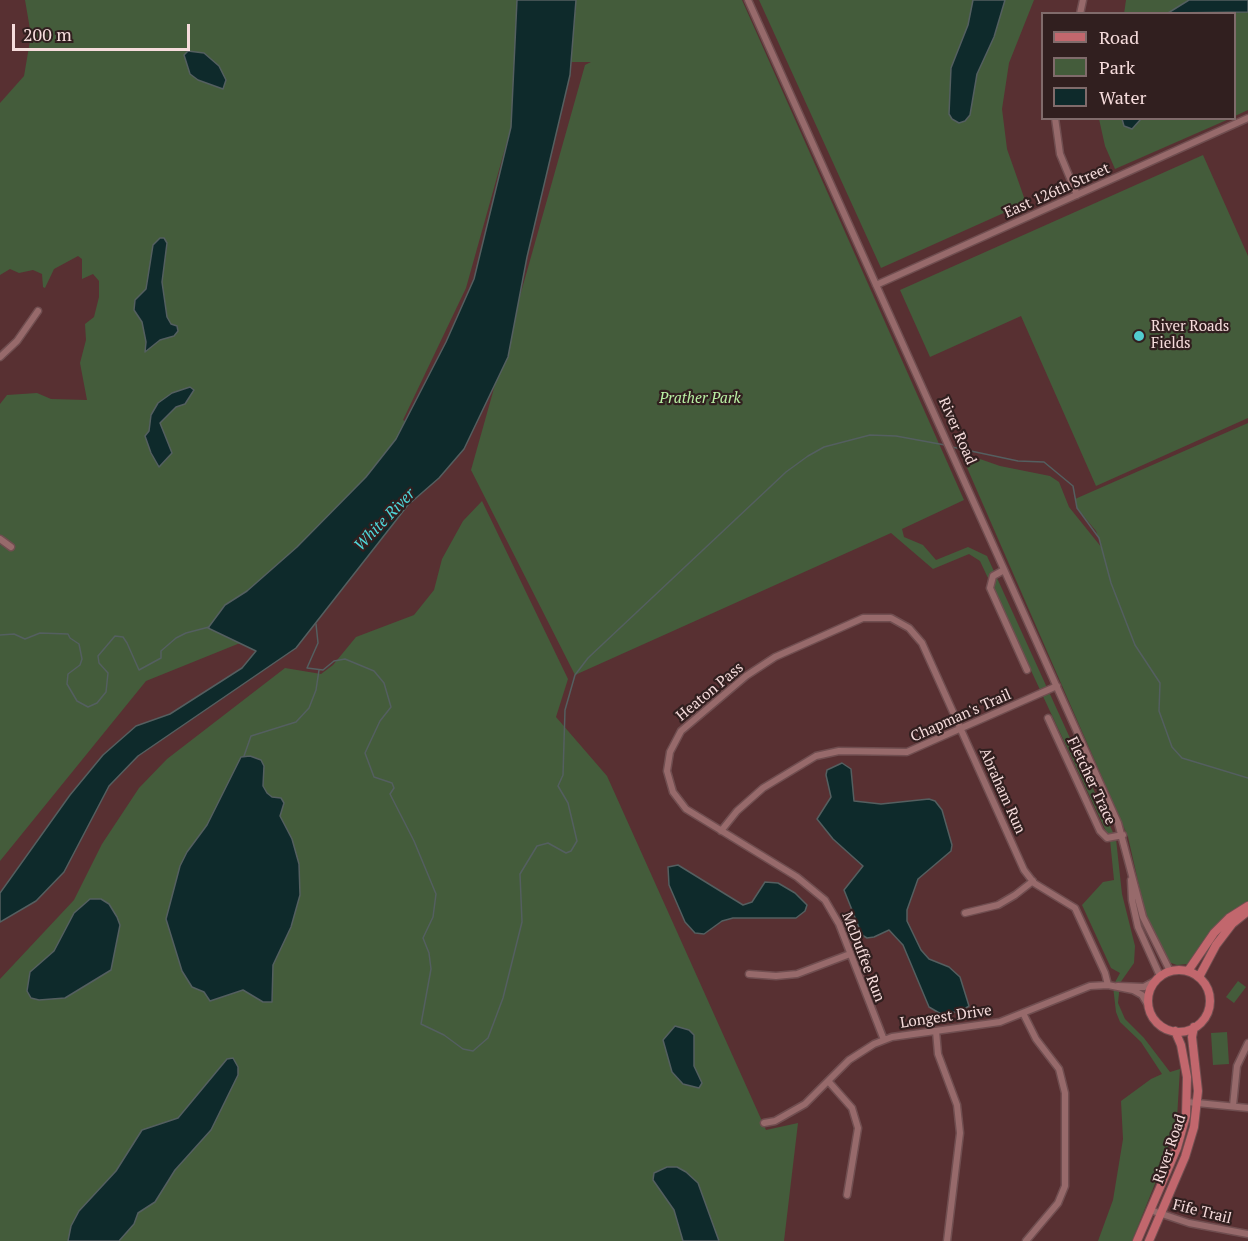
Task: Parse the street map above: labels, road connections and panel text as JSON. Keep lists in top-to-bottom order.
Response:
{
  "streets": {
    "main road": ["River Road"],
    "street": [
      "East 126th Street",
      "Heaton Pass",
      "Chapman's Trail",
      "Fletcher Trace",
      "Abraham Run",
      "McDuffee Run",
      "Longest Drive",
      "Fife Trail"
    ]
  },
  "crossings": [
    ["East 126th Street", "River Road"],
    ["River Road", "Chapman's Trail"],
    ["River Road", "Fletcher Trace"],
    ["River Road", "Longest Drive"],
    ["River Road", "Fife Trail"],
    ["Heaton Pass", "Chapman's Trail"],
    ["Heaton Pass", "Abraham Run"],
    ["Heaton Pass", "McDuffee Run"],
    ["Chapman's Trail", "Abraham Run"],
    ["Chapman's Trail", "McDuffee Run"],
    ["Abraham Run", "Longest Drive"],
    ["McDuffee Run", "Longest Drive"]
  ],
  "water": ["White River"],
  "parks": ["Prather Park"],
  "places": ["River Roads Fields"],
  "legend": ["Road", "Park", "Water"],
  "scale_bar": "200 m"
}
